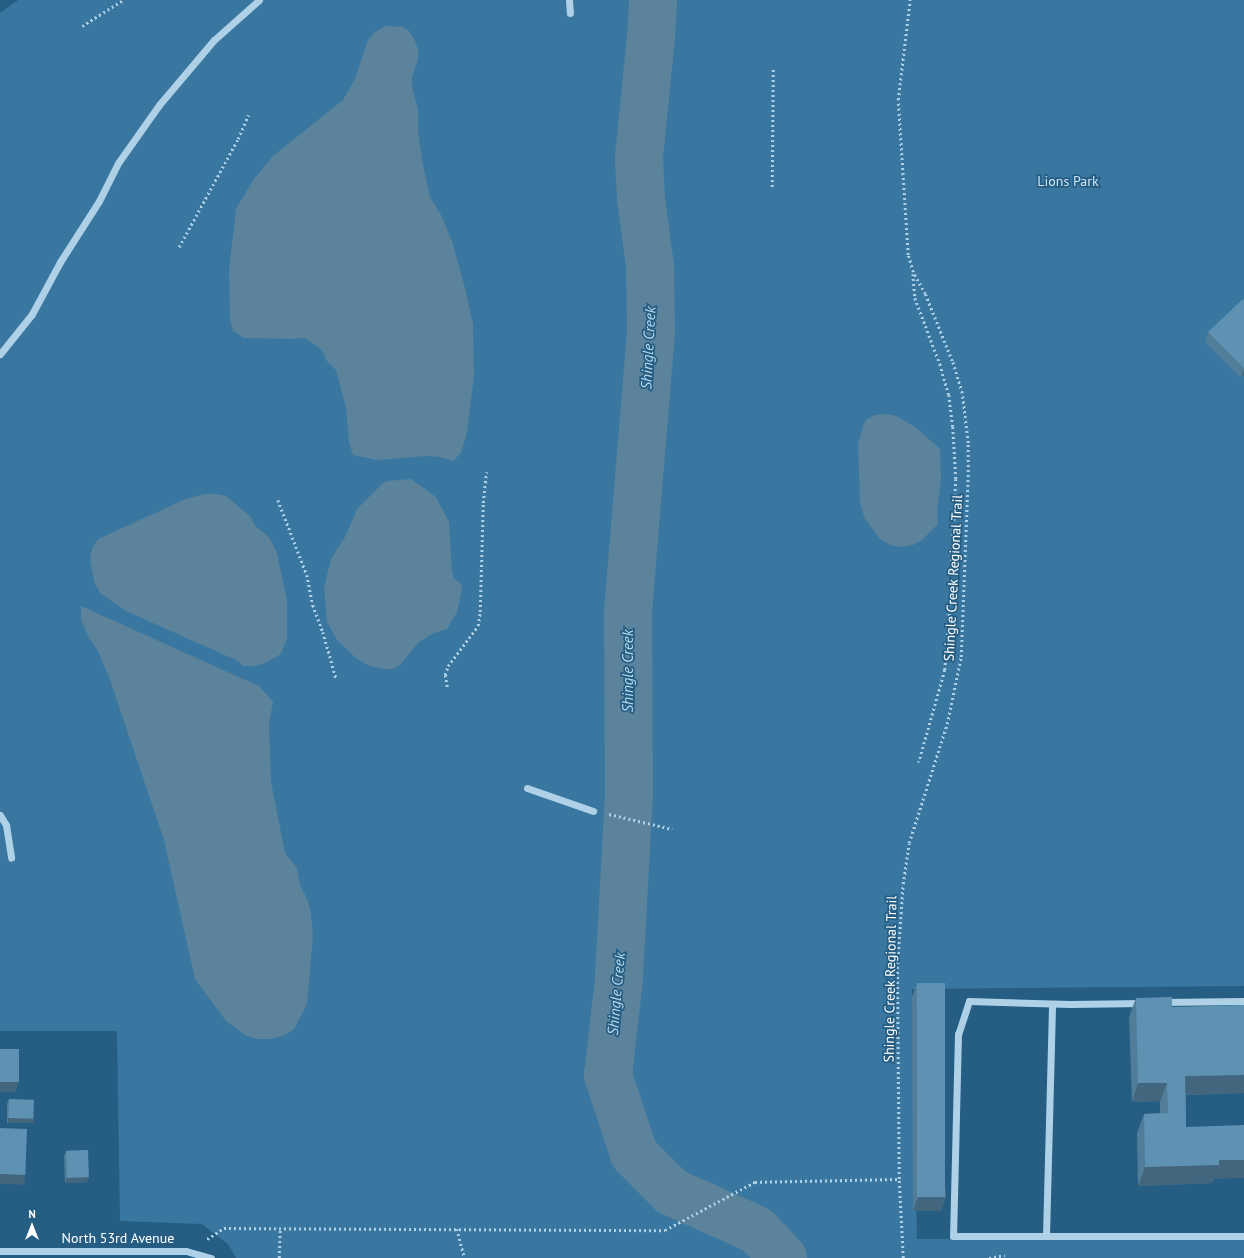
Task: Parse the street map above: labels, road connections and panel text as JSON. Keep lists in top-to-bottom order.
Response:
{
  "streets": {
    "street": ["North 53rd Avenue"],
    "path": ["Shingle Creek Regional Trail"]
  },
  "water": ["Shingle Creek"],
  "parks": ["Lions Park"],
  "north": "top"
}
